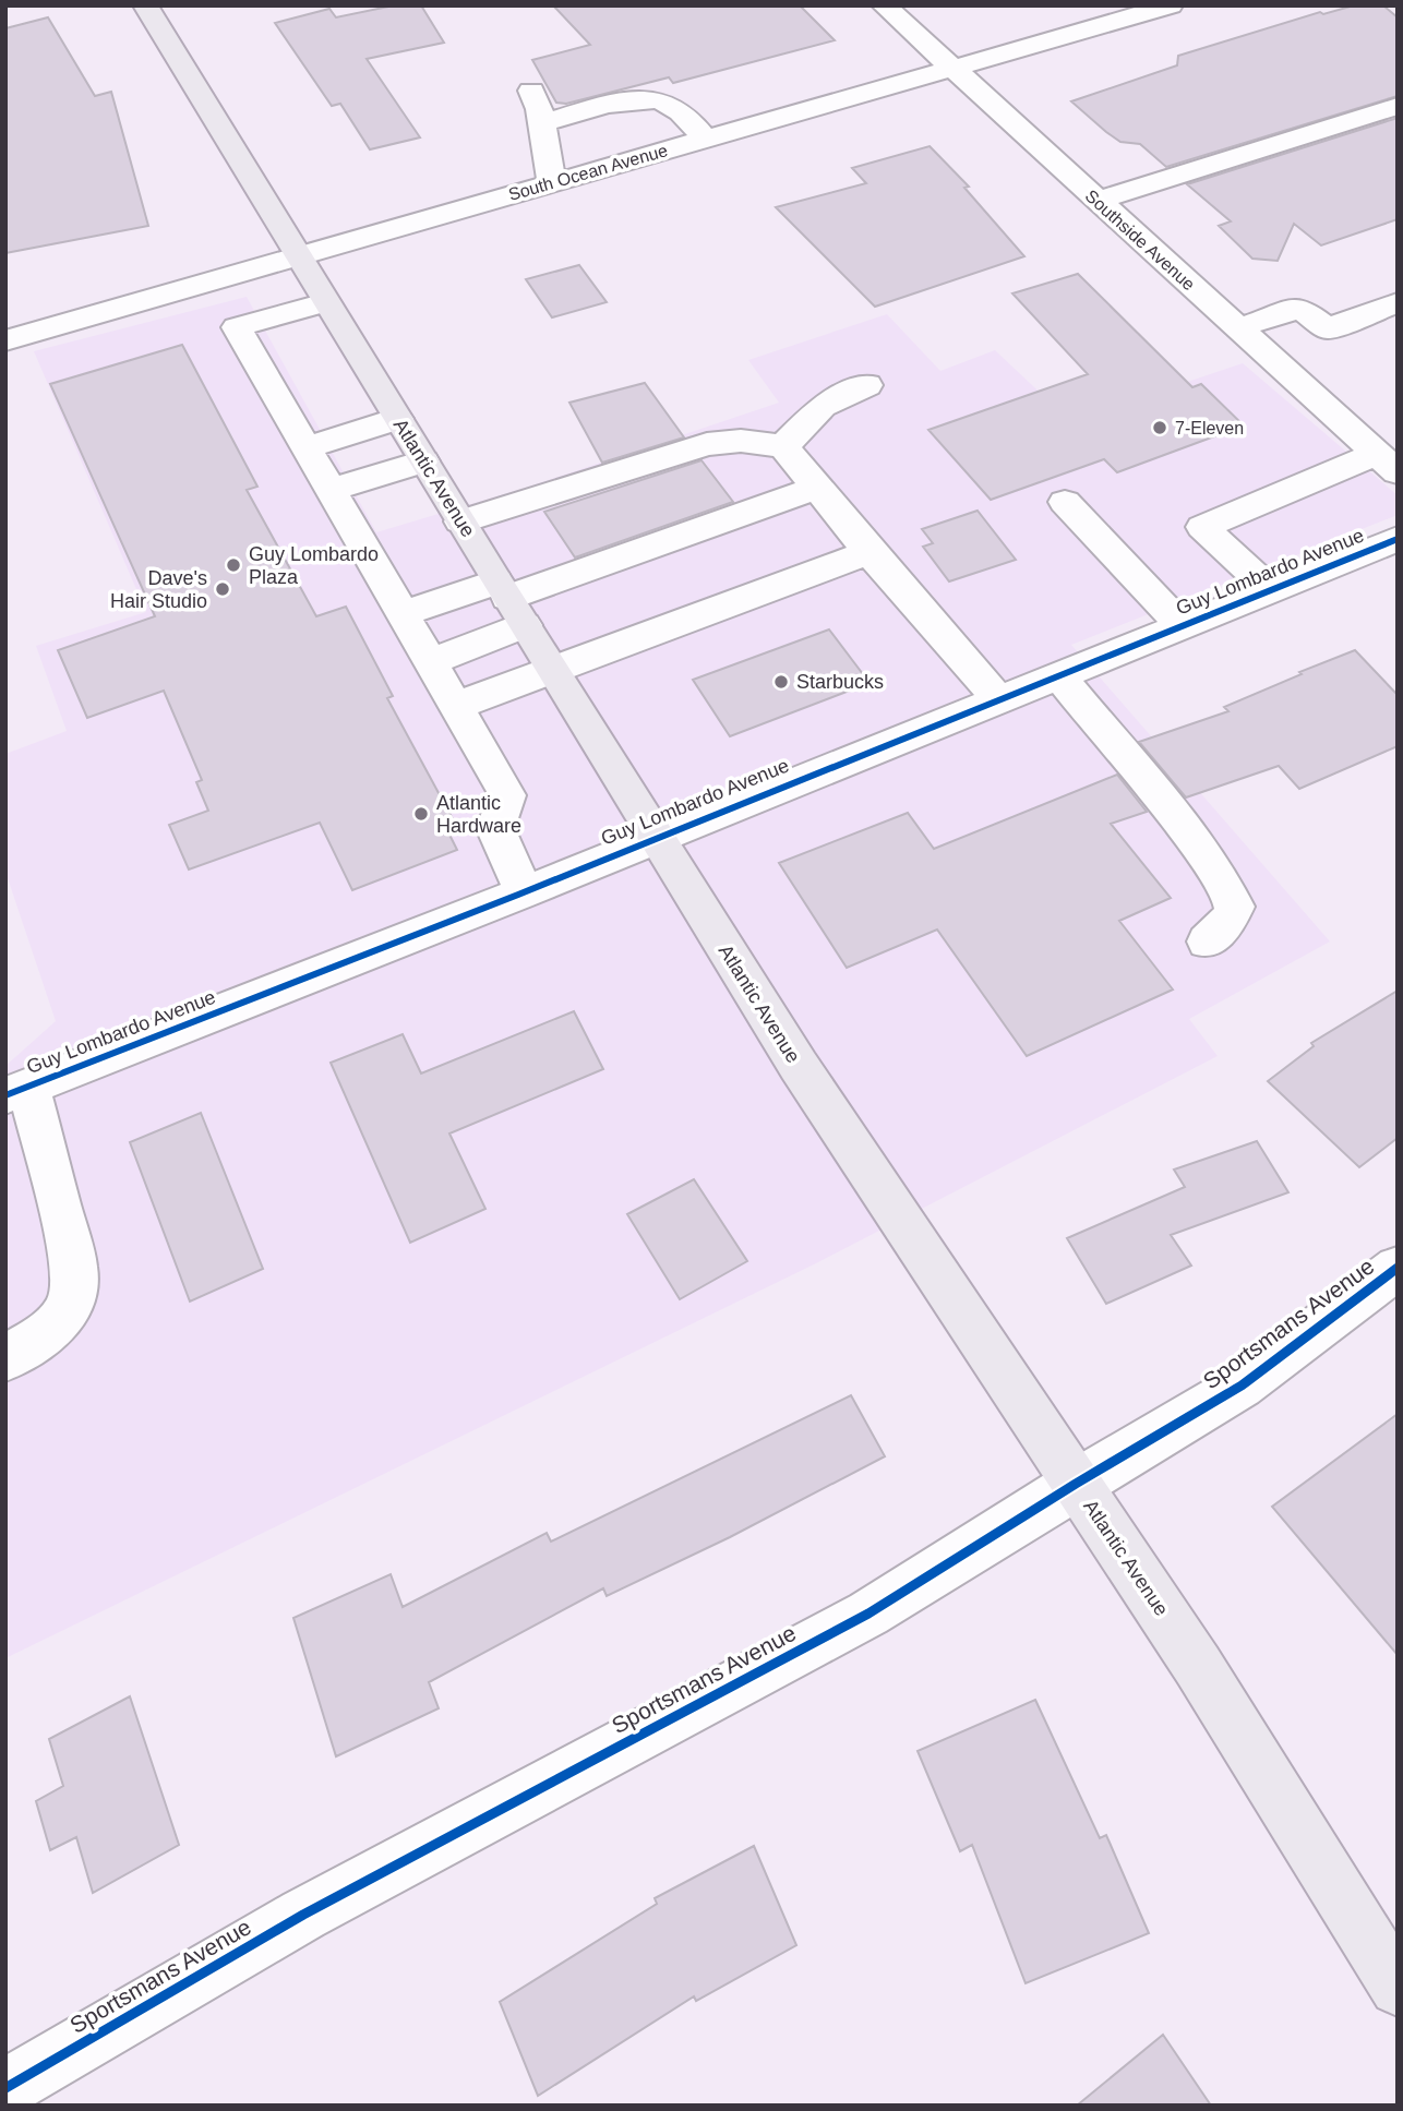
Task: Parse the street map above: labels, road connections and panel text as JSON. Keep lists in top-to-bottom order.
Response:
{
  "streets": {
    "main road": ["Atlantic Avenue"],
    "street": [
      "South Ocean Avenue",
      "Southside Avenue",
      "Guy Lombardo Avenue",
      "Sportsmans Avenue"
    ]
  },
  "crossings": [
    ["South Ocean Avenue", "Southside Avenue"],
    ["South Ocean Avenue", "Atlantic Avenue"],
    ["Atlantic Avenue", "Guy Lombardo Avenue"],
    ["Atlantic Avenue", "Sportsmans Avenue"]
  ],
  "places": [
    "7-Eleven",
    "Guy Lombardo Plaza",
    "Dave's Hair Studio",
    "Starbucks",
    "Atlantic Hardware"
  ]
}
